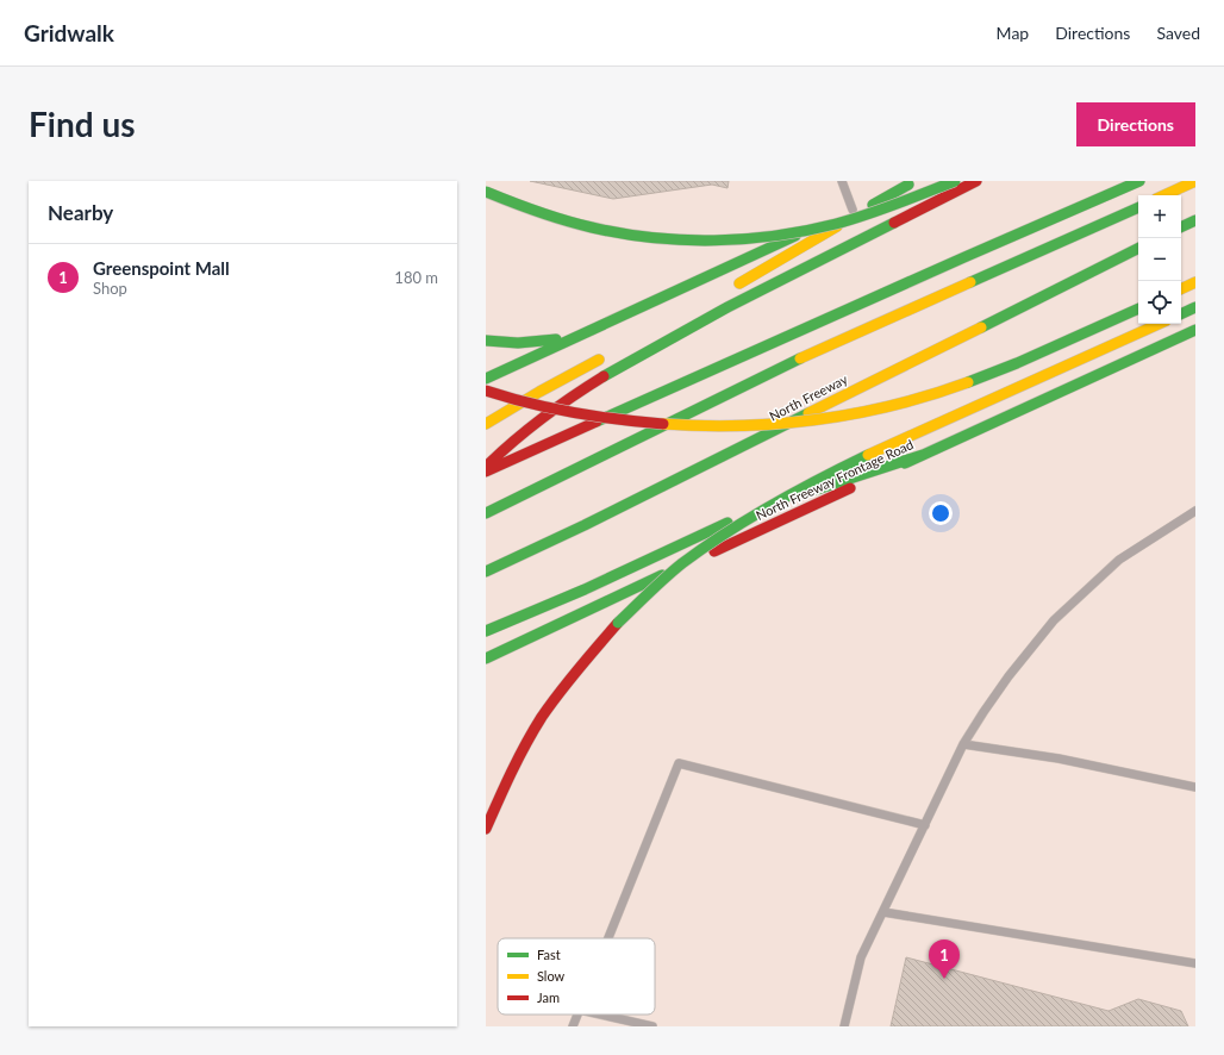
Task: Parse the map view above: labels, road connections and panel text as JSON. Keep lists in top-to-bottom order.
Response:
{
  "streets": {
    "main road": ["North Freeway", "North Freeway Frontage Road"]
  },
  "legend": ["Fast", "Slow", "Jam"],
  "page": {
    "header": "Gridwalk",
    "nav": ["Map", "Directions", "Saved"],
    "buttons": "Directions",
    "title": "Find us",
    "heading": "Nearby",
    "map_buttons": ["+", "−"],
    "list": [
      {
        "mark": "1",
        "name": "Greenspoint Mall",
        "note": "Shop",
        "value": "180 m"
      }
    ],
    "pins": "1"
  }
}
